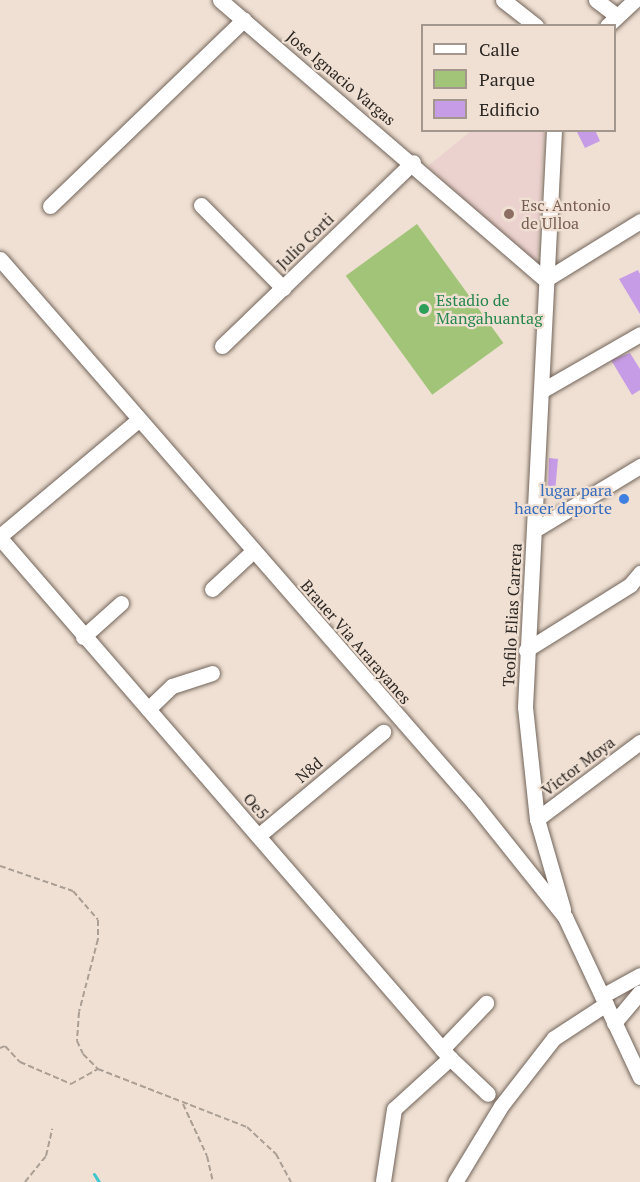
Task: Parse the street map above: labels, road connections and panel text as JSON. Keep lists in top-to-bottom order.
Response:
{
  "streets": {
    "street": [
      "Jose Ignacio Vargas",
      "Julio Corti",
      "Teofilo Elias Carrera",
      "Brauer Via Ararayanes",
      "Victor Moya",
      "N8d",
      "Oe5"
    ]
  },
  "crossings": [
    ["Jose Ignacio Vargas", "Julio Corti"],
    ["Jose Ignacio Vargas", "Teofilo Elias Carrera"],
    ["Teofilo Elias Carrera", "Brauer Via Ararayanes"],
    ["Teofilo Elias Carrera", "Victor Moya"],
    ["N8d", "Oe5"]
  ],
  "places": ["Esc. Antonio de Ulloa", "Estadio de Mangahuantag", "lugar para hacer deporte"],
  "legend": ["Calle", "Parque", "Edificio"]
}
